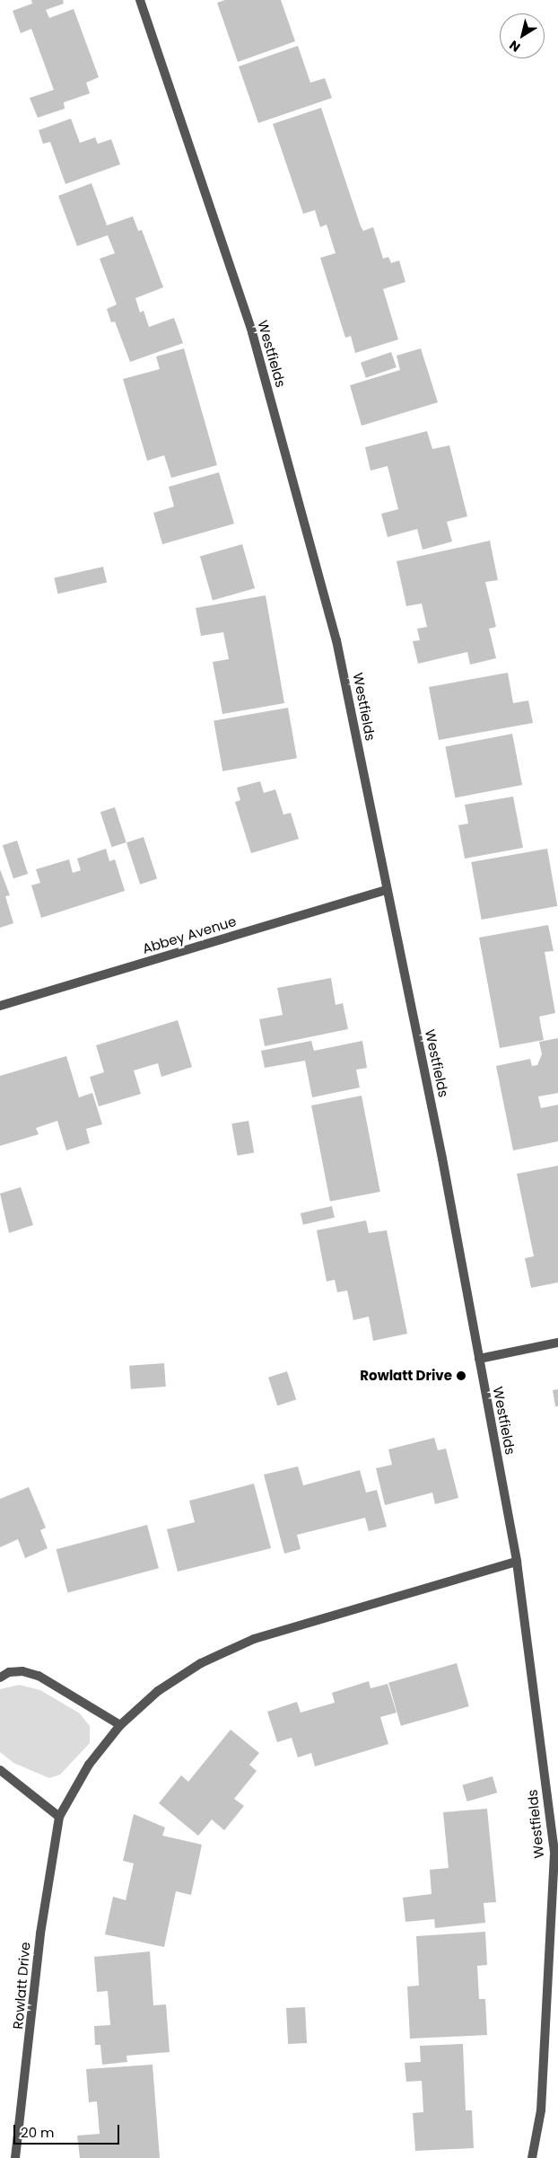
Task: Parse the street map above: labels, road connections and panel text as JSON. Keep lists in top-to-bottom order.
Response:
{
  "streets": {
    "street": ["Westfields", "Abbey Avenue", "Rowlatt Drive"]
  },
  "crossings": [
    ["Westfields", "Abbey Avenue"],
    ["Westfields", "Rowlatt Drive"]
  ],
  "places": ["Rowlatt Drive"],
  "scale_bar": "20 m",
  "north": "bottom left"
}
